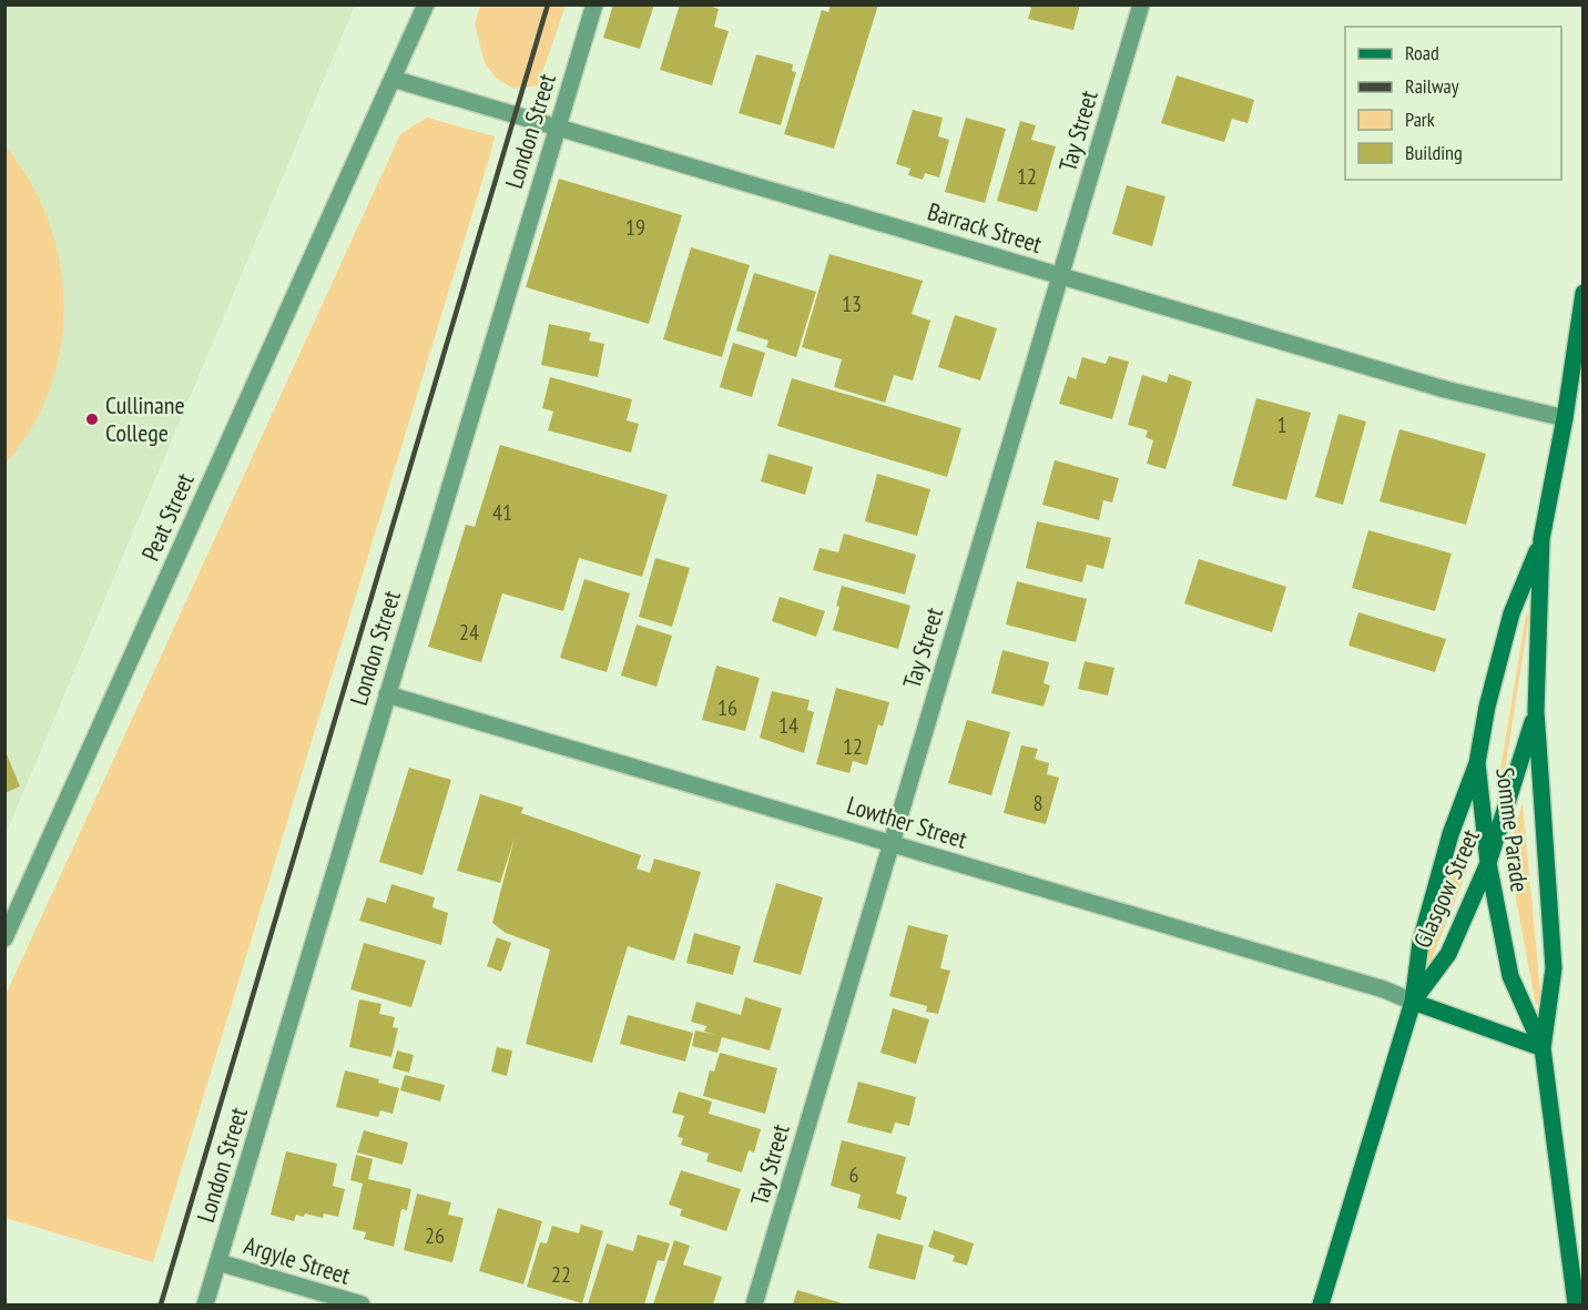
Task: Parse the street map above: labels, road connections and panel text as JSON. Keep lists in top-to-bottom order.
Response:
{
  "streets": {
    "main road": ["Somme Parade", "Glasgow Street"],
    "street": [
      "London Street",
      "Tay Street",
      "Barrack Street",
      "Peat Street",
      "Lowther Street",
      "Argyle Street"
    ]
  },
  "crossings": [
    ["London Street", "Barrack Street"],
    ["London Street", "Lowther Street"],
    ["London Street", "Argyle Street"],
    ["Tay Street", "Barrack Street"],
    ["Tay Street", "Lowther Street"],
    ["Barrack Street", "Peat Street"],
    ["Barrack Street", "Somme Parade"],
    ["Lowther Street", "Glasgow Street"],
    ["Somme Parade", "Glasgow Street"]
  ],
  "places": ["Cullinane College"],
  "house_numbers": [
    "12",
    "19",
    "13",
    "1",
    "41",
    "24",
    "16",
    "14",
    "12",
    "8",
    "6",
    "26",
    "22"
  ],
  "legend": [
    "Road",
    "Railway",
    "Park",
    "Building"
  ]
}
